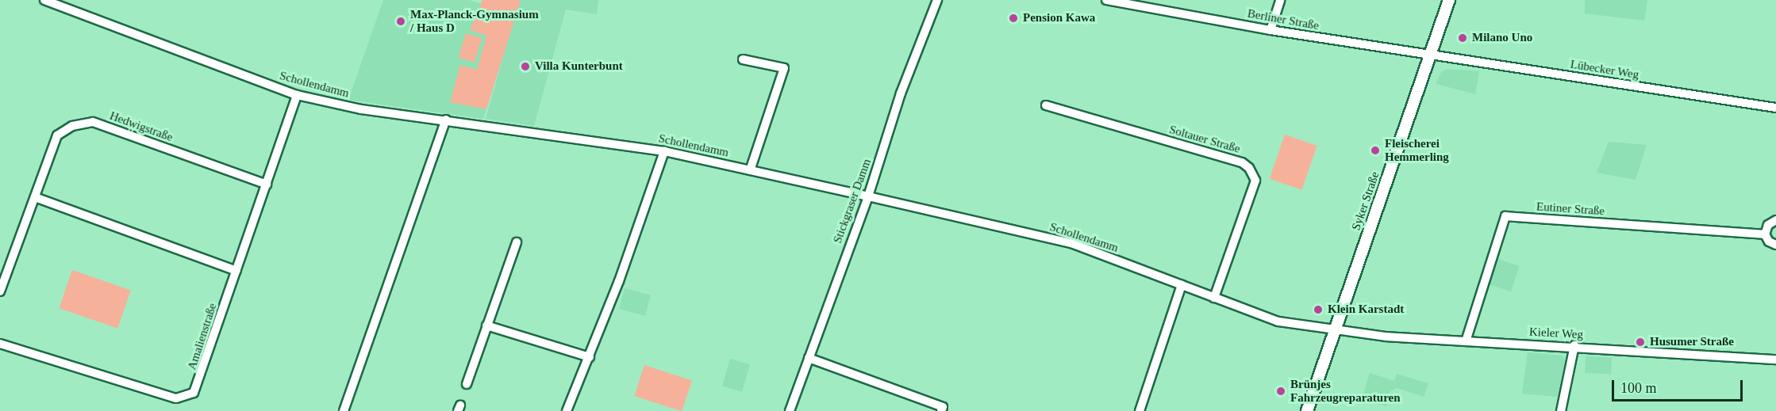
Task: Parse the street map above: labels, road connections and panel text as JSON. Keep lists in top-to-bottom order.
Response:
{
  "streets": {
    "main road": ["Syker Straße"],
    "street": [
      "Berliner Straße",
      "Lübecker Weg",
      "Schollendamm",
      "Hedwigstraße",
      "Soltauer Straße",
      "Stickgraser Damm",
      "Eutiner Straße",
      "Kieler Weg",
      "Amalienstraße"
    ]
  },
  "crossings": [
    ["Berliner Straße", "Lübecker Weg"],
    ["Berliner Straße", "Syker Straße"],
    ["Lübecker Weg", "Syker Straße"],
    ["Schollendamm", "Soltauer Straße"],
    ["Schollendamm", "Stickgraser Damm"],
    ["Schollendamm", "Syker Straße"],
    ["Schollendamm", "Kieler Weg"],
    ["Schollendamm", "Amalienstraße"],
    ["Hedwigstraße", "Amalienstraße"],
    ["Syker Straße", "Kieler Weg"],
    ["Eutiner Straße", "Kieler Weg"]
  ],
  "places": [
    "Pension Kawa",
    "Max-Planck-Gymnasium / Haus D",
    "Milano Uno",
    "Villa Kunterbunt",
    "Fleischerei Hemmerling",
    "Klein Karstadt",
    "Husumer Straße",
    "Brünjes Fahrzeugreparaturen"
  ],
  "scale_bar": "100 m"
}
